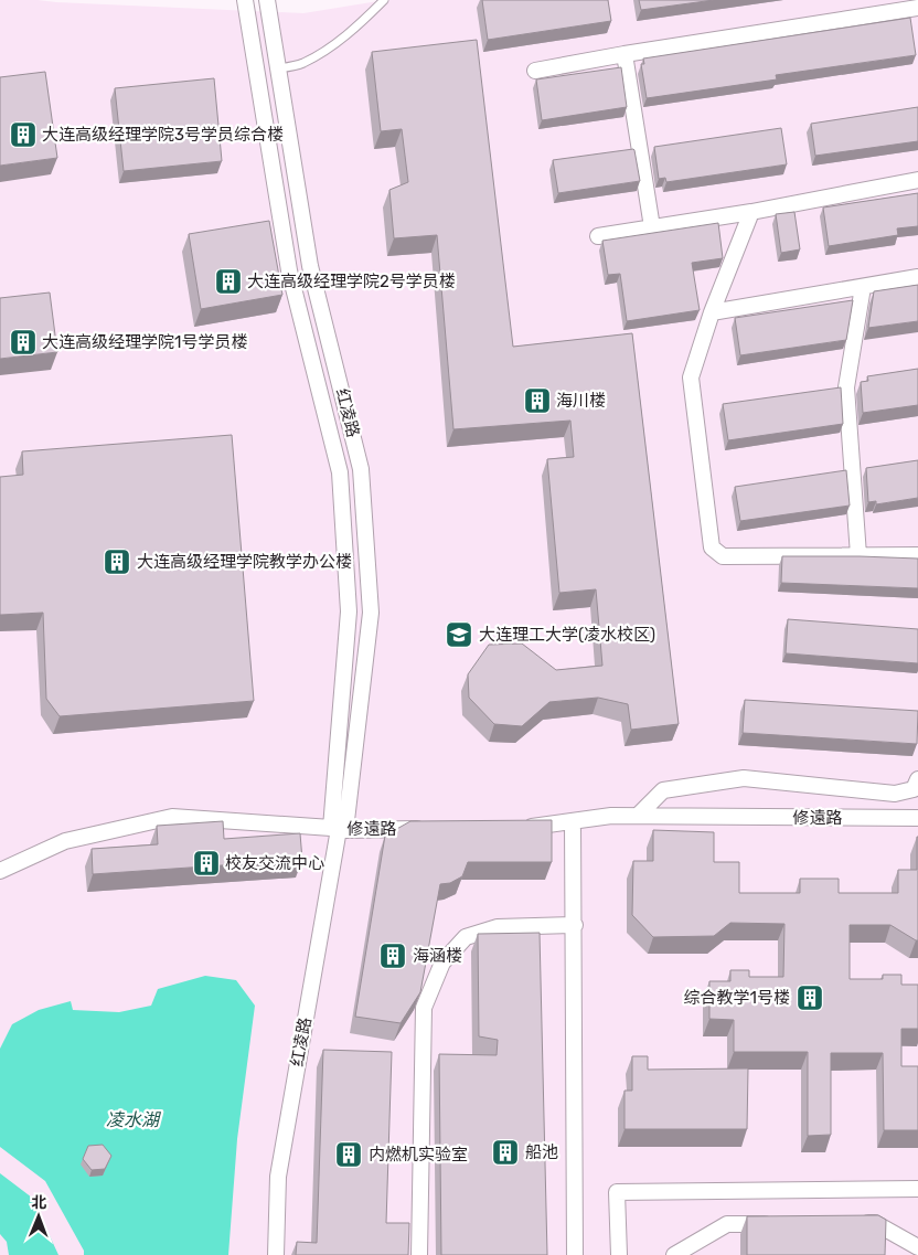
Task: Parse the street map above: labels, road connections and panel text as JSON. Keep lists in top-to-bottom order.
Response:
{
  "streets": {
    "street": ["红凌路", "修遠路"]
  },
  "crossings": [
    ["红凌路", "修遠路"]
  ],
  "water": ["凌水湖"],
  "places": {
    "building": [
      "大连高级经理学院3号学员综合楼",
      "大连高级经理学院2号学员楼",
      "大连高级经理学院1号学员楼",
      "海川楼",
      "大连高级经理学院教学办公楼",
      "校友交流中心",
      "海涵楼",
      "综合教学1号楼",
      "船池",
      "内燃机实验室"
    ],
    "school or university": ["大连理工大学(凌水校区)"]
  },
  "north": "top"
}
